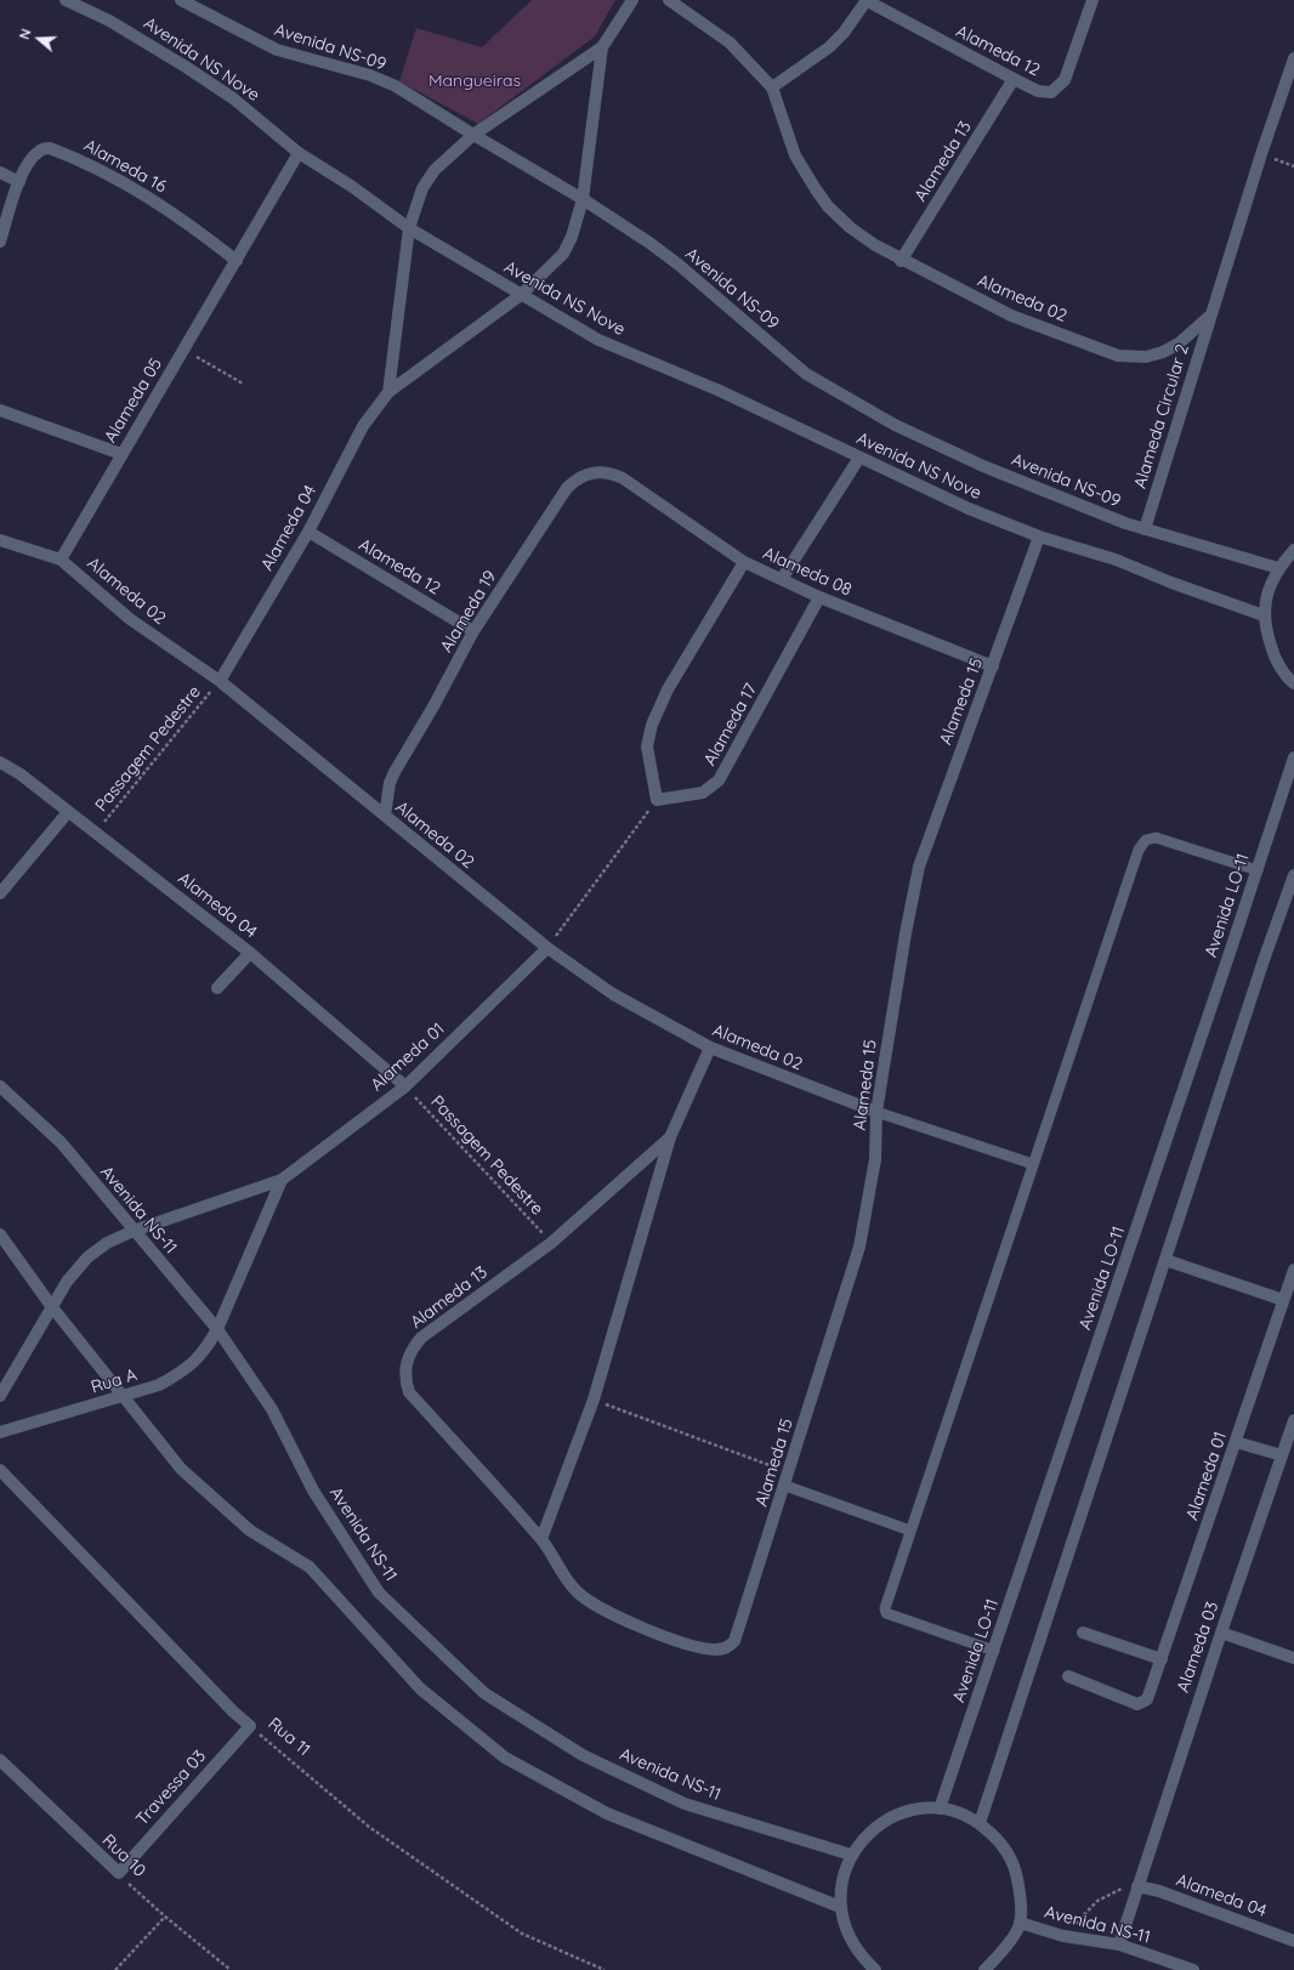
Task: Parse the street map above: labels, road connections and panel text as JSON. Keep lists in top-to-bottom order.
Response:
{
  "streets": {
    "street": [
      "Avenida NS-09",
      "Alameda 12",
      "Avenida NS Nove",
      "Alameda 13",
      "Alameda 16",
      "Alameda 02",
      "Alameda 05",
      "Alameda Circular 2",
      "Alameda 04",
      "Alameda 08",
      "Alameda 19",
      "Alameda 15",
      "Alameda 17",
      "Avenida LO-11",
      "Alameda 01",
      "Avenida NS-11",
      "Rua A",
      "Alameda 03",
      "Rua 11",
      "Travessa 03",
      "Rua 10"
    ],
    "path": ["Passagem Pedestre"]
  },
  "crossings": [
    ["Avenida NS-09", "Alameda Circular 2"],
    ["Alameda 12", "Alameda 13"],
    ["Alameda 12", "Alameda 02"],
    ["Alameda 12", "Alameda 04"],
    ["Alameda 12", "Alameda 19"],
    ["Avenida NS Nove", "Alameda 05"],
    ["Avenida NS Nove", "Alameda 15"],
    ["Alameda 13", "Alameda 02"],
    ["Alameda 13", "Alameda 15"],
    ["Alameda 13", "Passagem Pedestre"],
    ["Alameda 16", "Alameda 05"],
    ["Alameda 02", "Alameda 05"],
    ["Alameda 02", "Alameda Circular 2"],
    ["Alameda 02", "Alameda 04"],
    ["Alameda 02", "Alameda 19"],
    ["Alameda 02", "Alameda 15"],
    ["Alameda 02", "Passagem Pedestre"],
    ["Alameda 02", "Alameda 01"],
    ["Alameda 04", "Passagem Pedestre"],
    ["Alameda 04", "Alameda 01"],
    ["Alameda 04", "Alameda 03"],
    ["Alameda 08", "Alameda 19"],
    ["Alameda 08", "Alameda 15"],
    ["Alameda 08", "Alameda 17"],
    ["Passagem Pedestre", "Alameda 01"],
    ["Alameda 01", "Rua A"],
    ["Avenida NS-11", "Rua A"],
    ["Avenida NS-11", "Alameda 03"],
    ["Rua 11", "Travessa 03"],
    ["Travessa 03", "Rua 10"]
  ],
  "parks": ["Mangueiras"],
  "north": "left"
}
